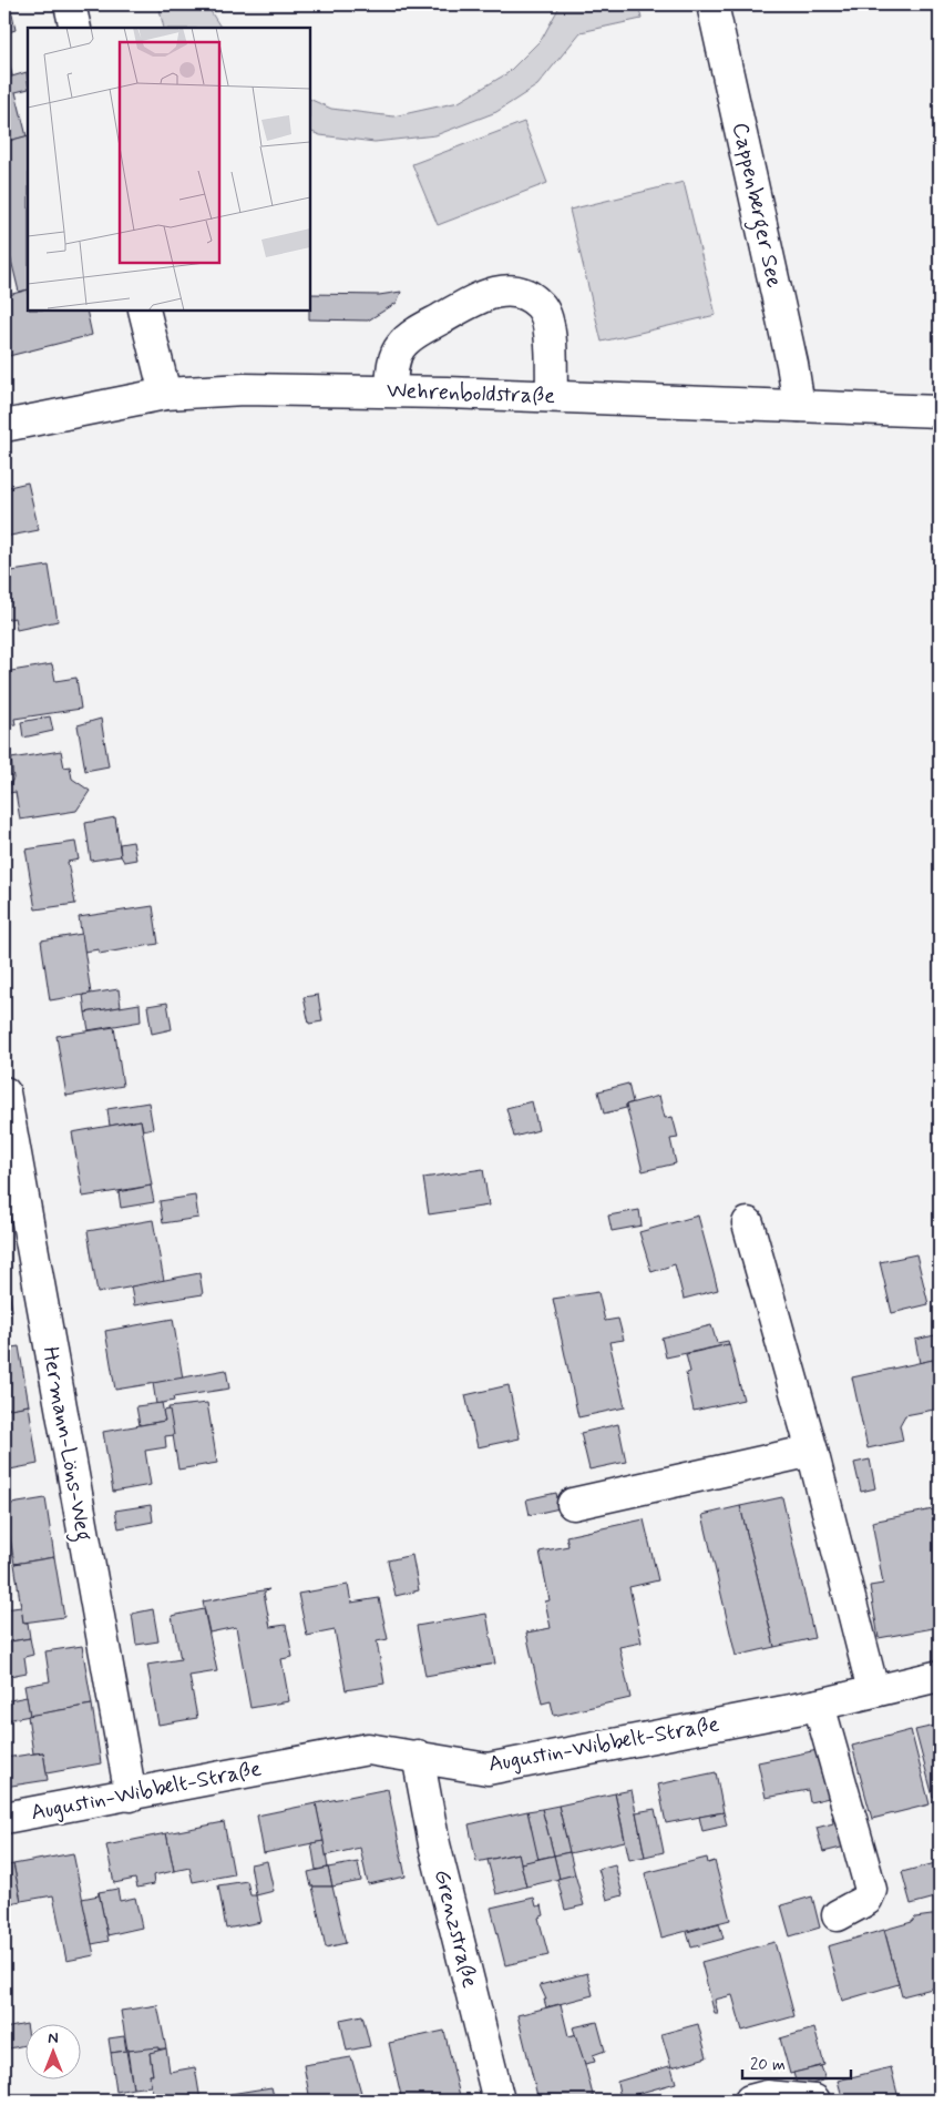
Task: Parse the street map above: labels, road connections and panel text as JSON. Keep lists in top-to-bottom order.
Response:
{
  "streets": {
    "street": [
      "Cappenberger See",
      "Wehrenboldstraße",
      "Hermann-Löns-Weg",
      "Augustin-Wibbelt-Straße",
      "Grenzstraße"
    ]
  },
  "crossings": [
    ["Cappenberger See", "Wehrenboldstraße"],
    ["Hermann-Löns-Weg", "Augustin-Wibbelt-Straße"],
    ["Augustin-Wibbelt-Straße", "Grenzstraße"]
  ],
  "scale_bar": "20 m",
  "north": "top"
}
